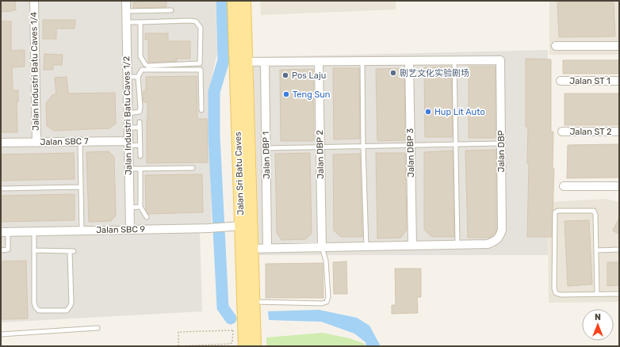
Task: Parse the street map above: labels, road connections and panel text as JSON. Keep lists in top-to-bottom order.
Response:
{
  "streets": {
    "main road": ["Jalan Sri Batu Caves"],
    "street": [
      "Jalan Industri Batu Caves 1/4",
      "Jalan ST 1",
      "Jalan Industri Batu Caves 1/2",
      "Jalan ST 2",
      "Jalan SBC 7",
      "Jalan DBP",
      "Jalan DBP 3",
      "Jalan DBP 2",
      "Jalan DBP 1",
      "Jalan SBC 9"
    ]
  },
  "crossings": [
    ["Jalan Industri Batu Caves 1/4", "Jalan SBC 7"],
    ["Jalan Industri Batu Caves 1/2", "Jalan SBC 7"],
    ["Jalan Industri Batu Caves 1/2", "Jalan SBC 9"],
    ["Jalan DBP", "Jalan DBP 3"],
    ["Jalan DBP", "Jalan DBP 2"],
    ["Jalan DBP", "Jalan DBP 1"],
    ["Jalan DBP", "Jalan Sri Batu Caves"],
    ["Jalan Sri Batu Caves", "Jalan SBC 9"]
  ],
  "places": [
    "剧艺文化实验剧场",
    "Pos Laju",
    "Teng Sun",
    "Hup Lit Auto"
  ],
  "north": "top"
}
